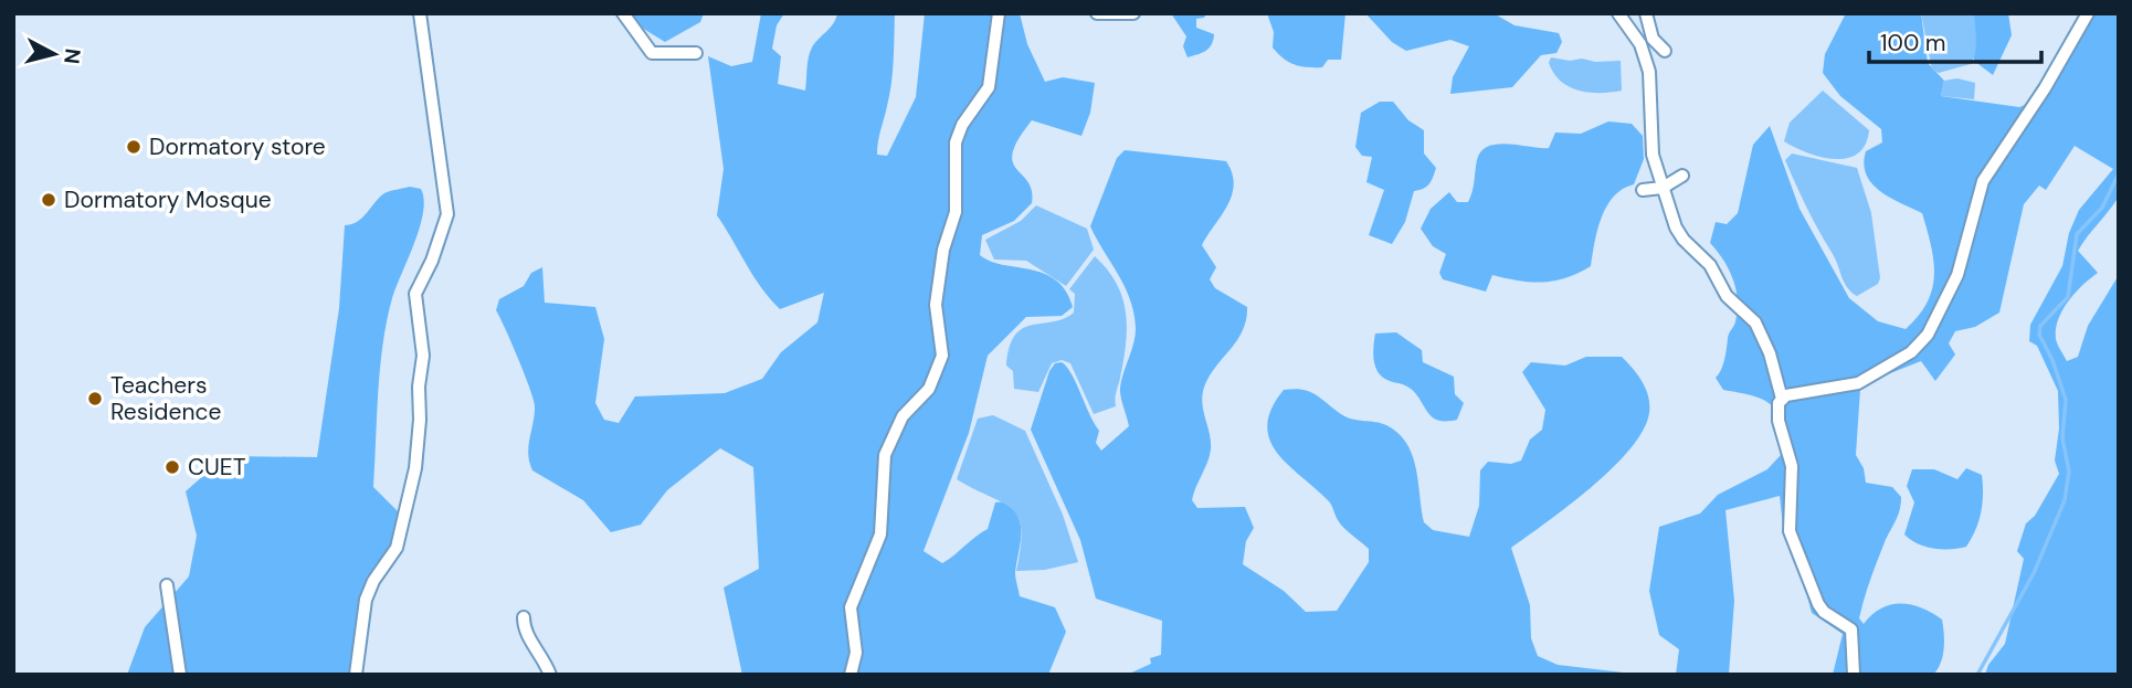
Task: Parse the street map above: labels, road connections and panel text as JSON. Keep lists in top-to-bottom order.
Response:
{
  "places": [
    "Dormatory store",
    "Dormatory Mosque",
    "Teachers Residence",
    "CUET"
  ],
  "scale_bar": "100 m",
  "north": "right"
}
